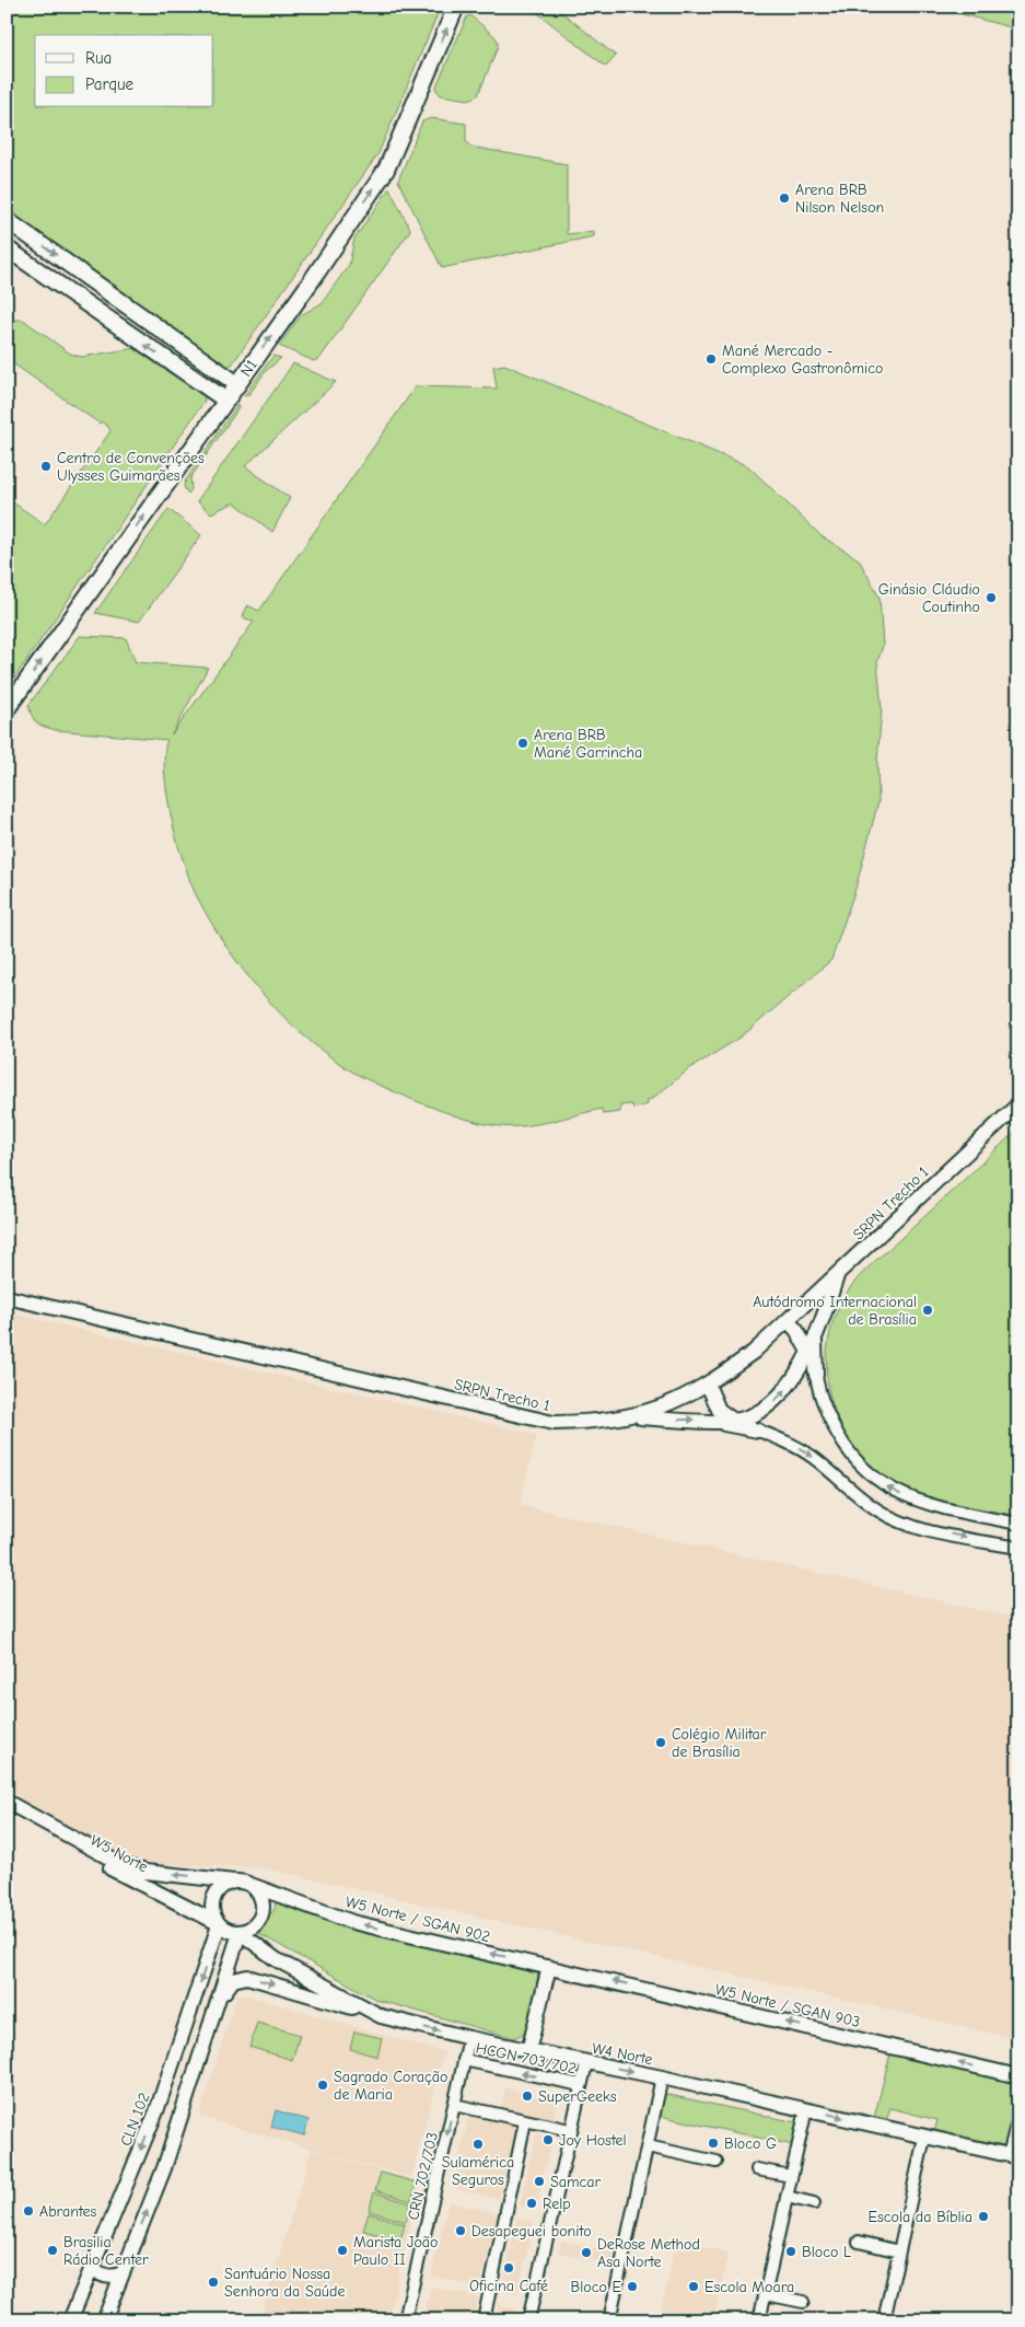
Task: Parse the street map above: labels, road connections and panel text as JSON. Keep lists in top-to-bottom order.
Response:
{
  "streets": {
    "highway": ["N1"],
    "main road": [
      "SRPN Trecho 1",
      "W5 Norte",
      "W5 Norte / SGAN 902",
      "W5 Norte / SGAN 903",
      "W4 Norte",
      "CLN 102"
    ],
    "street": ["HCGN 703/702", "CRN 702/703"]
  },
  "crossings": [
    ["W5 Norte", "W5 Norte / SGAN 902"],
    ["W5 Norte", "W4 Norte"],
    ["W5 Norte", "CLN 102"],
    ["W5 Norte / SGAN 902", "W5 Norte / SGAN 903"],
    ["W5 Norte / SGAN 902", "W4 Norte"],
    ["W5 Norte / SGAN 902", "CLN 102"],
    ["W4 Norte", "CLN 102"],
    ["W4 Norte", "CRN 702/703"],
    ["HCGN 703/702", "CRN 702/703"]
  ],
  "one_way": [
    "N1",
    "W5 Norte / SGAN 902",
    "W5 Norte / SGAN 903",
    "W4 Norte"
  ],
  "places": [
    "Arena BRB Nilson Nelson",
    "Mané Mercado - Complexo Gastronômico",
    "Centro de Convenções Ulysses Guimarães",
    "Ginásio Cláudio Coutinho",
    "Arena BRB Mané Garrincha",
    "Autódromo Internacional de Brasília",
    "Colégio Militar de Brasília",
    "Sagrado Coração de Maria",
    "SuperGeeks",
    "Joy Hostel",
    "Bloco G",
    "Sulamérica Seguros",
    "Samcar",
    "Relp",
    "Abrantes",
    "Escola da Bíblia",
    "Desapeguei bonito",
    "Brasilia Rádio Center",
    "Marista João Paulo II",
    "Bloco L",
    "DeRose Method Asa Norte",
    "Oficina Café",
    "Santuário Nossa Senhora da Saúde",
    "Bloco E",
    "Escola Moara"
  ],
  "legend": ["Rua", "Parque"]
}
